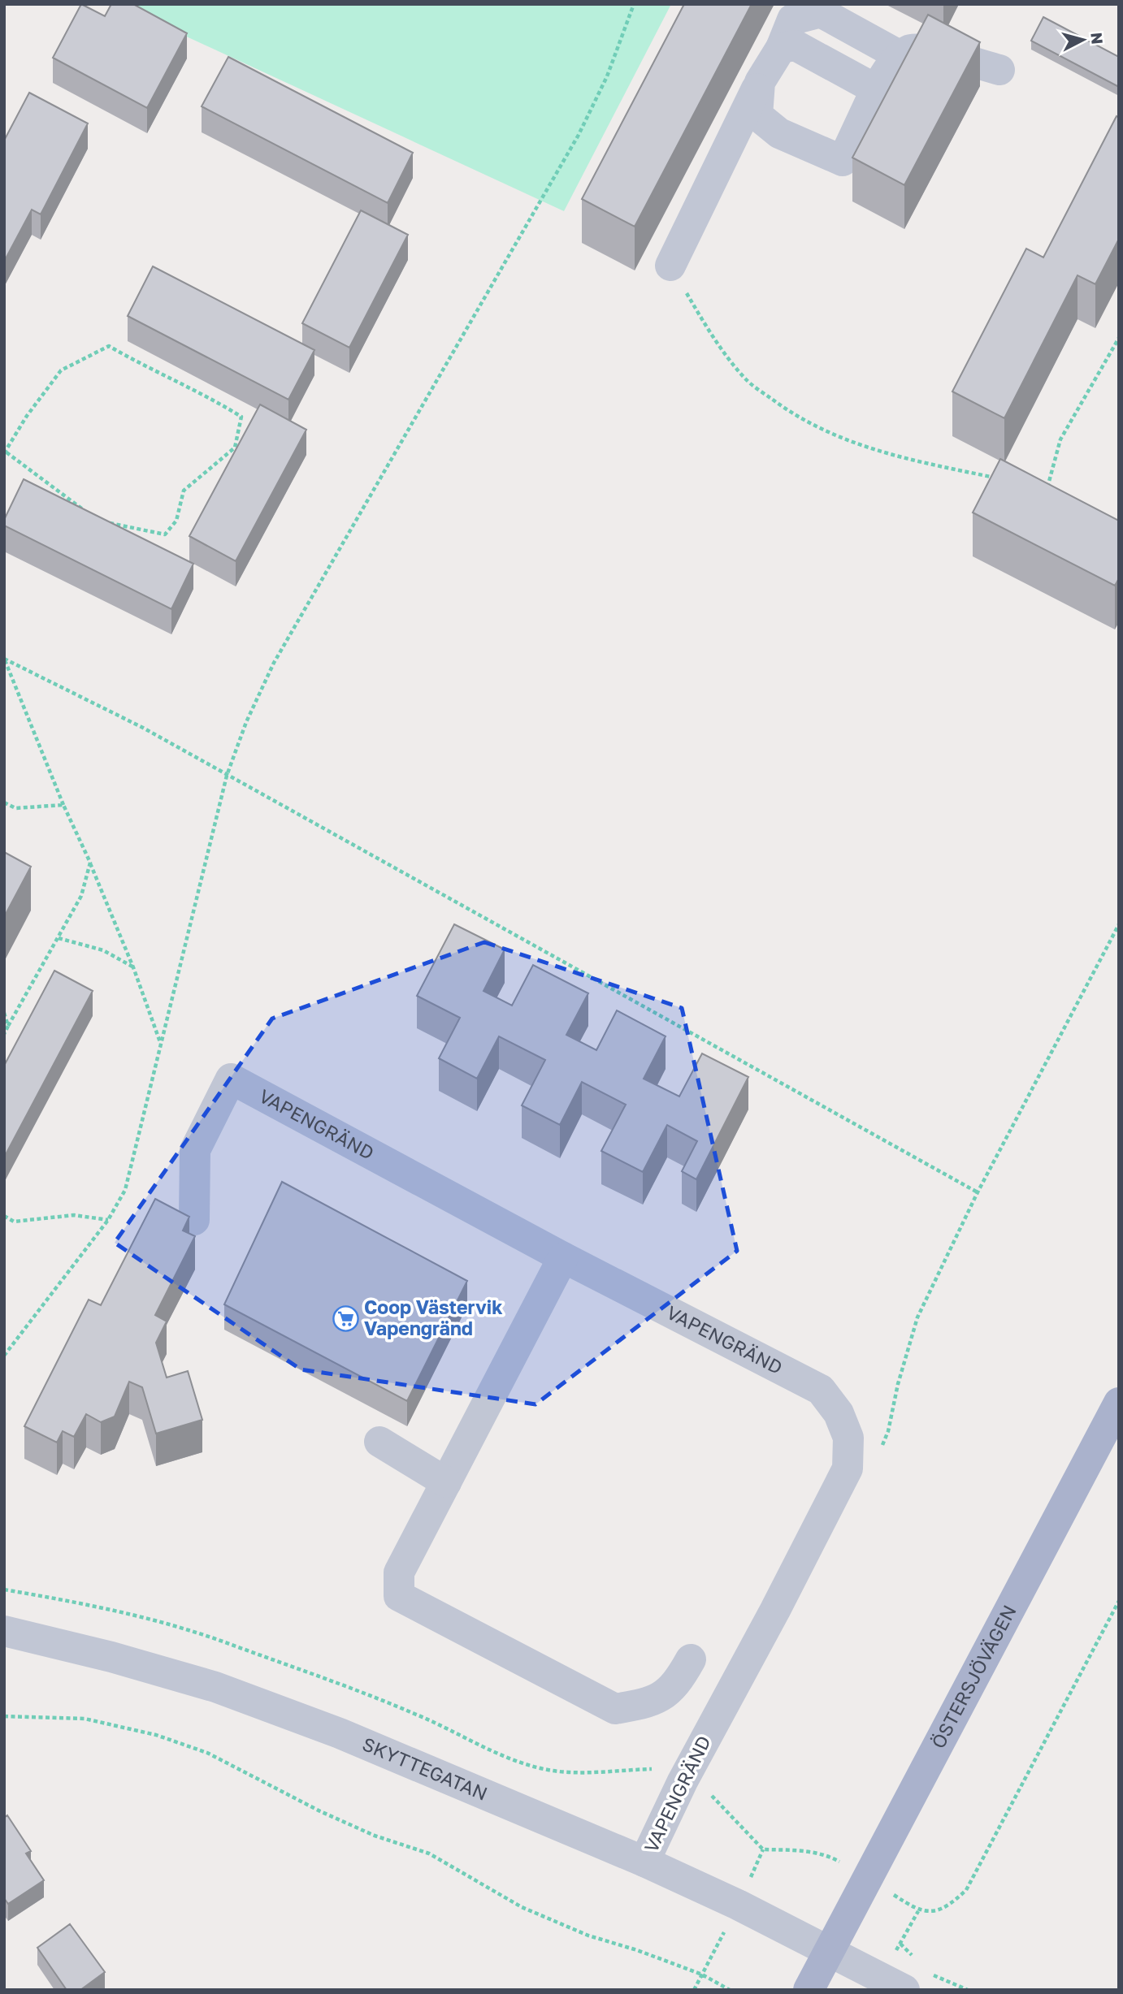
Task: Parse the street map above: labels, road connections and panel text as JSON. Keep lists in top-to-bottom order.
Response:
{
  "streets": {
    "main road": ["ÖSTERSJÖVÄGEN"],
    "street": ["VAPENGRÄND", "SKYTTEGATAN"]
  },
  "crossings": [
    ["VAPENGRÄND", "SKYTTEGATAN"],
    ["ÖSTERSJÖVÄGEN", "SKYTTEGATAN"]
  ],
  "places": {
    "supermarket": ["Coop Västervik Vapengränd"]
  },
  "north": "right"
}
